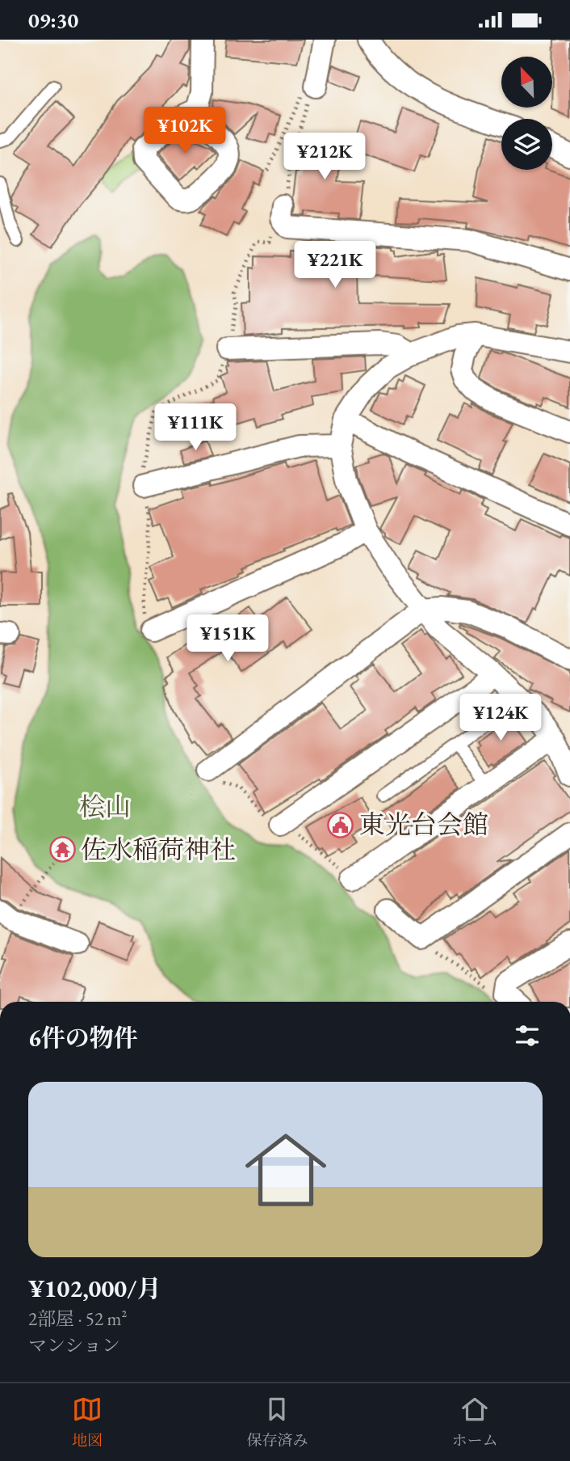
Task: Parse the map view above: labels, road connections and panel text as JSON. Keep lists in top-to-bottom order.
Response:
{
  "parks": ["桧山"],
  "places": {
    "public building": ["東光台会館"],
    "temple": ["佐水稲荷神社"]
  },
  "north": "top left",
  "page": {
    "status": "09:30",
    "price": [
      "¥102K",
      "¥212K",
      "¥221K",
      "¥111K",
      "¥151K",
      "¥124K"
    ],
    "heading": "6件の物件",
    "list": [
      {
        "name": "¥102,000/月",
        "note": "2部屋 · 52 m² · マンション"
      }
    ],
    "tabs": ["地図", "保存済み", "ホーム"]
  }
}
